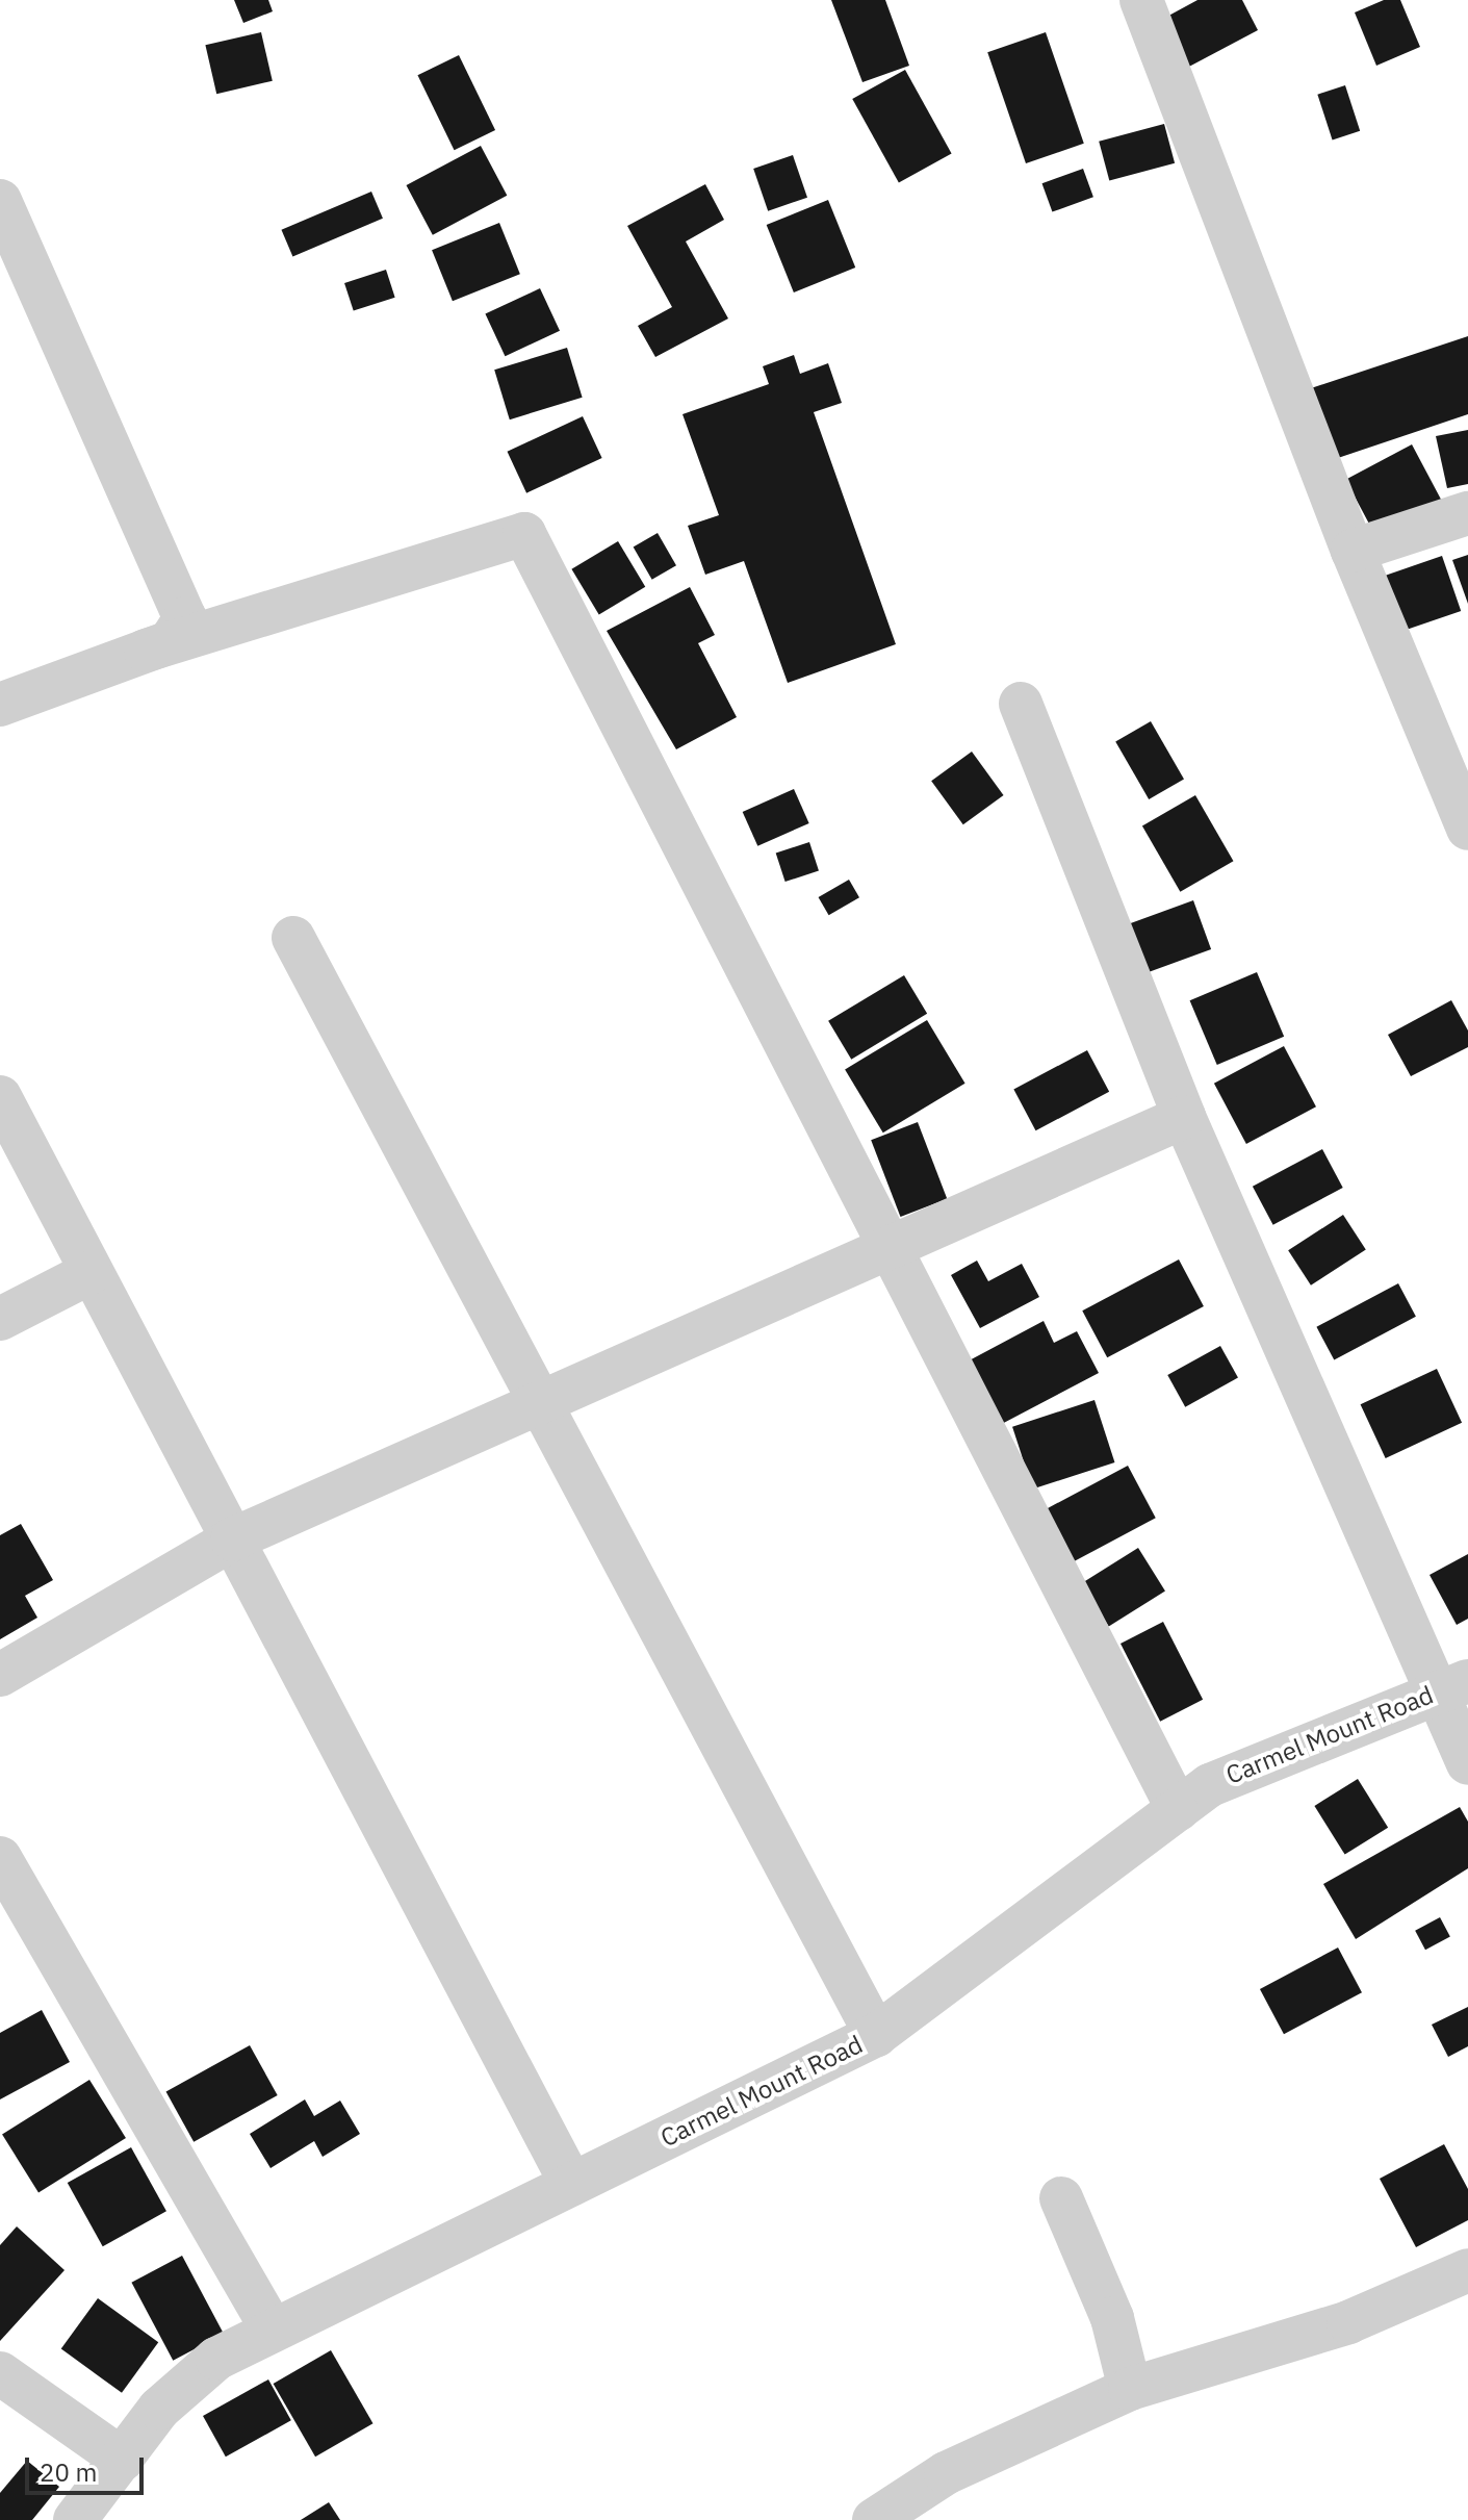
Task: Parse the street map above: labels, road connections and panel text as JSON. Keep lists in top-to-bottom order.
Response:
{
  "streets": {
    "street": ["Carmel Mount Road"]
  },
  "scale_bar": "20 m"
}
